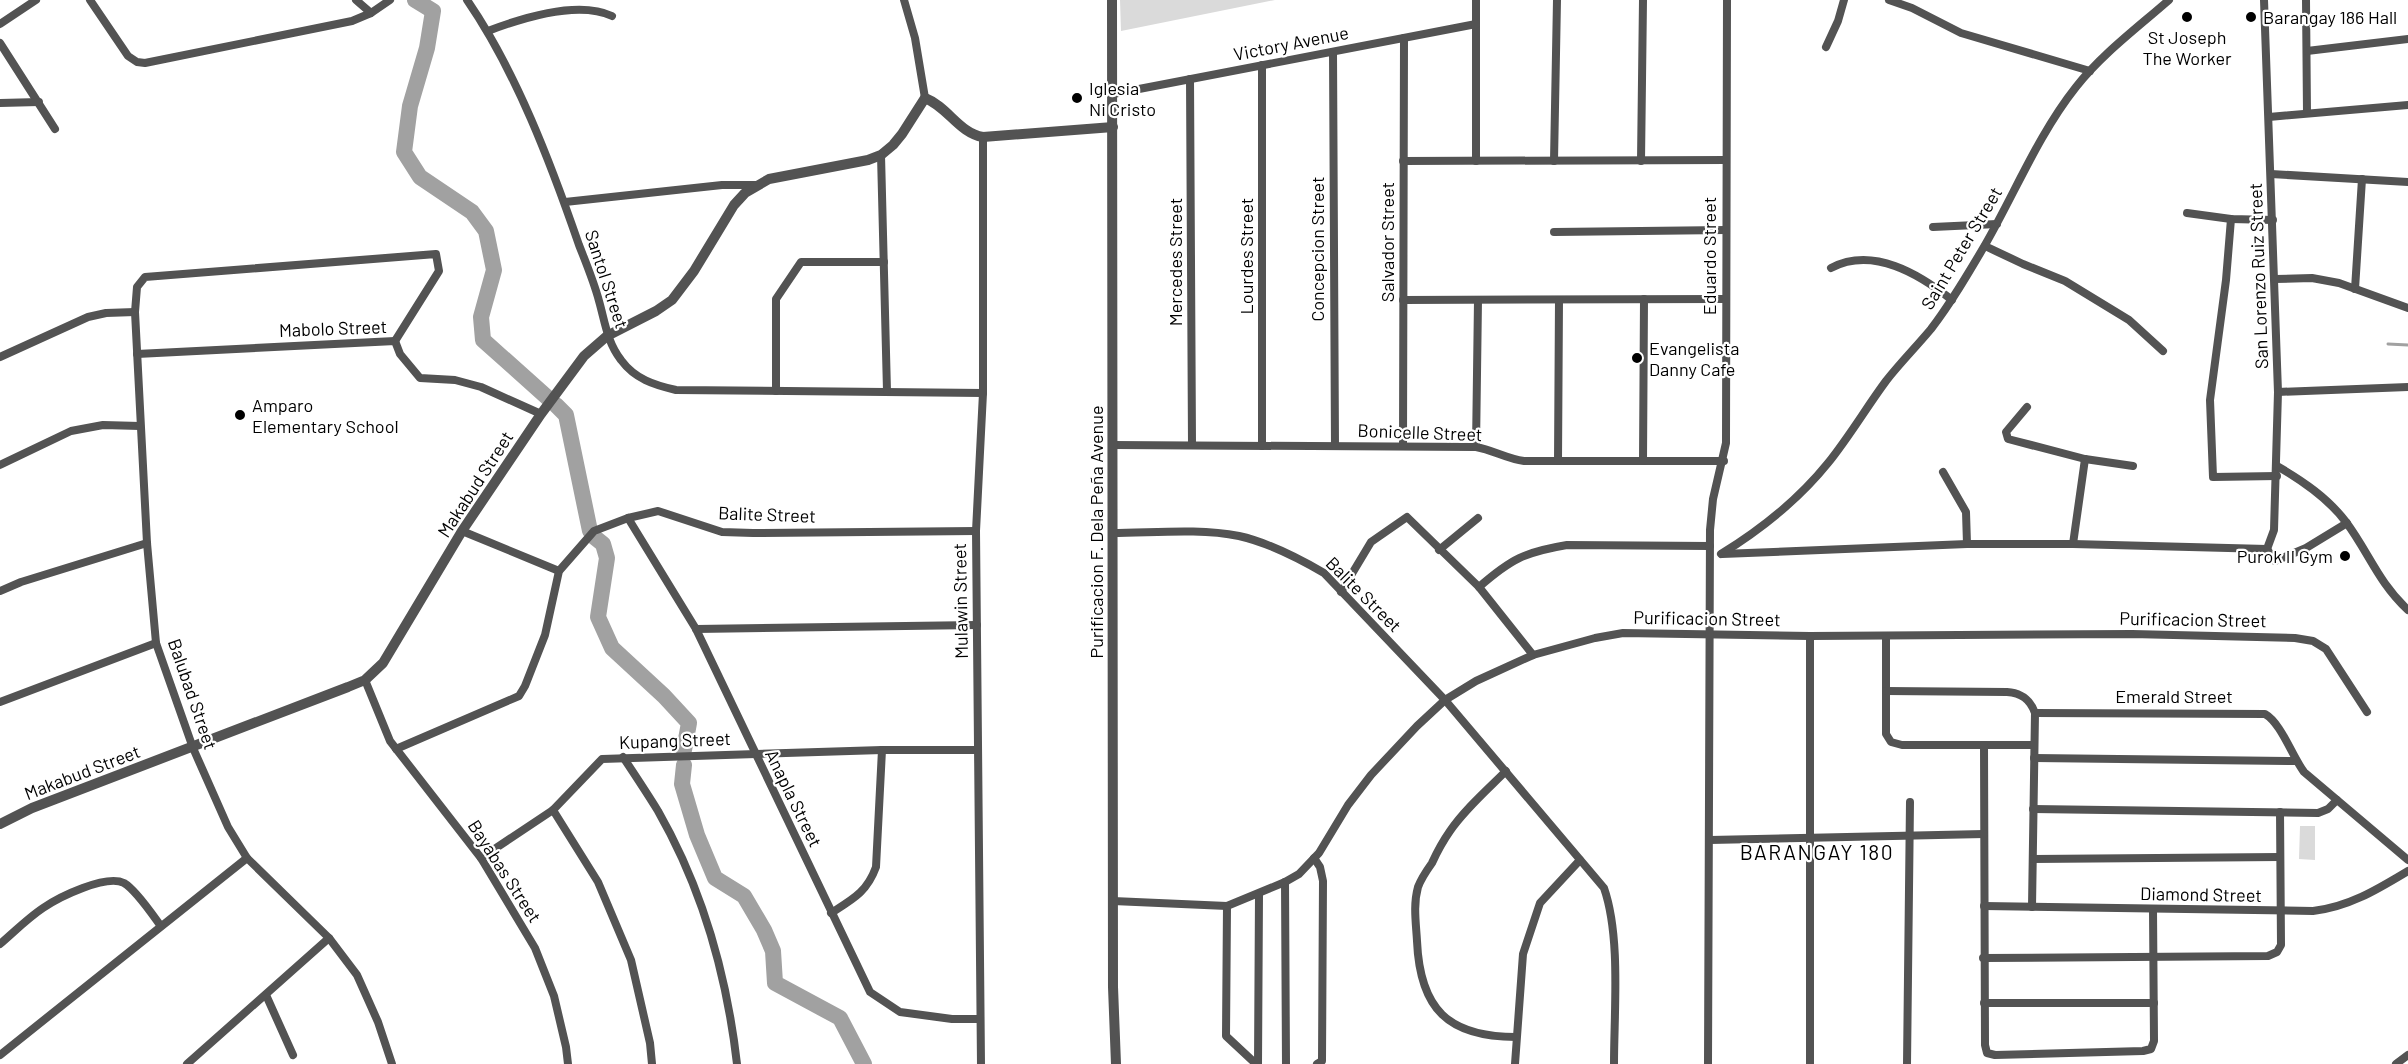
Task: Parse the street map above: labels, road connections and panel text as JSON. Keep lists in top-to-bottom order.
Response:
{
  "streets": {
    "street": [
      "Victory Avenue",
      "Salvador Street",
      "Saint Peter Street",
      "Concepcion Street",
      "Lourdes Street",
      "Eduardo Street",
      "Mercedes Street",
      "San Lorenzo Ruiz Street",
      "Santol Street",
      "Mabolo Street",
      "Bonicelle Street",
      "Makabud Street",
      "Balite Street",
      "Purificacion F. Dela Peña Avenue",
      "Mulawin Street",
      "Purificacion Street",
      "Balubad Street",
      "Emerald Street",
      "Kupang Street",
      "Anapla Street",
      "Bayabas Street",
      "Diamond Street"
    ]
  },
  "crossings": [
    ["Victory Avenue", "Salvador Street"],
    ["Victory Avenue", "Concepcion Street"],
    ["Victory Avenue", "Lourdes Street"],
    ["Victory Avenue", "Mercedes Street"],
    ["Victory Avenue", "Purificacion F. Dela Peña Avenue"],
    ["Salvador Street", "Bonicelle Street"],
    ["Concepcion Street", "Bonicelle Street"],
    ["Lourdes Street", "Bonicelle Street"],
    ["Eduardo Street", "Bonicelle Street"],
    ["Eduardo Street", "Purificacion Street"],
    ["Mercedes Street", "Bonicelle Street"],
    ["Santol Street", "Makabud Street"],
    ["Santol Street", "Mulawin Street"],
    ["Mabolo Street", "Makabud Street"],
    ["Mabolo Street", "Balubad Street"],
    ["Bonicelle Street", "Purificacion F. Dela Peña Avenue"],
    ["Makabud Street", "Balubad Street"],
    ["Makabud Street", "Bayabas Street"],
    ["Balite Street", "Purificacion F. Dela Peña Avenue"],
    ["Balite Street", "Mulawin Street"],
    ["Balite Street", "Purificacion Street"],
    ["Balite Street", "Anapla Street"],
    ["Balite Street", "Bayabas Street"],
    ["Purificacion F. Dela Peña Avenue", "Purificacion Street"],
    ["Mulawin Street", "Kupang Street"],
    ["Mulawin Street", "Anapla Street"],
    ["Kupang Street", "Anapla Street"],
    ["Kupang Street", "Bayabas Street"]
  ],
  "districts": ["BARANGAY 180"],
  "places": [
    "St Joseph The Worker",
    "Barangay 186 Hall",
    "Iglesia Ni Cristo",
    "Evangelista Danny Cafe",
    "Amparo Elementary School",
    "Purok II Gym"
  ]
}
